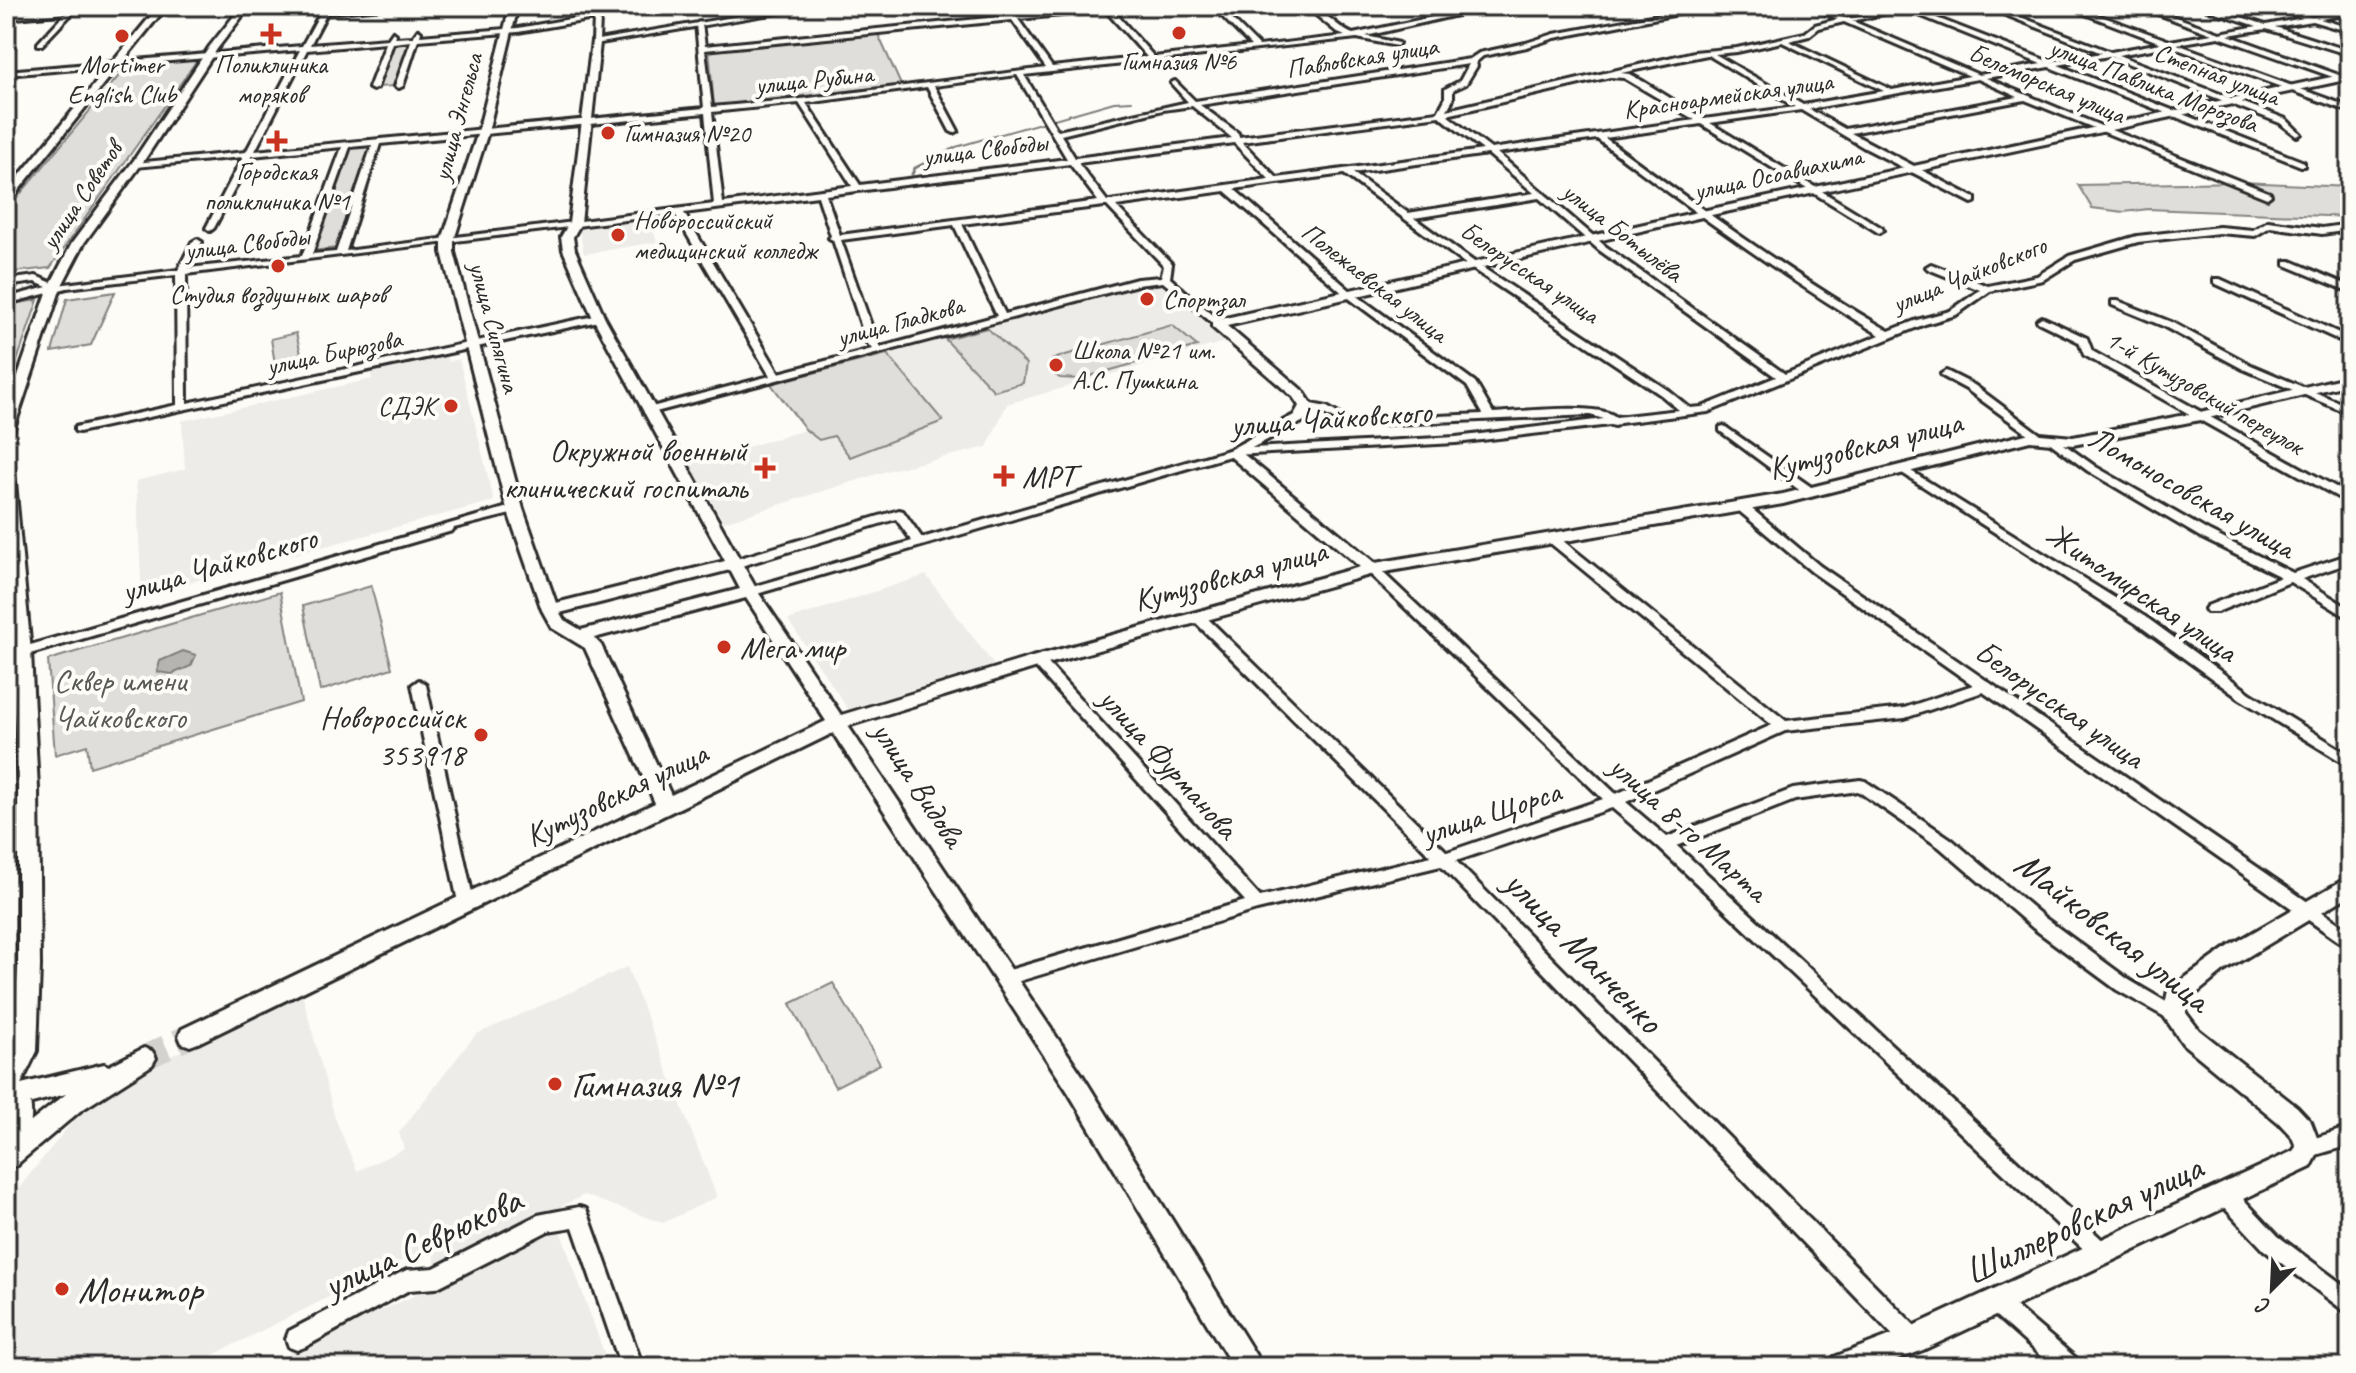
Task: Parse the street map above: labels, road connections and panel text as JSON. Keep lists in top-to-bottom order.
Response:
{
  "streets": {
    "street": [
      "Павловская улица",
      "Степная улица",
      "улица Рубина",
      "Беломорская улица",
      "улица Павлика Морозова",
      "Красноармейская улица",
      "улица Энгельса",
      "улица Свободы",
      "улица Осоавиахима",
      "улица Советов",
      "улица Ботылёва",
      "Белорусская улица",
      "улица Чайковского",
      "Полежаевская улица",
      "улица Гладкова",
      "улица Сипягина",
      "улица Бирюзова",
      "1-й Кутузовский переулок",
      "Кутузовская улица",
      "Ломоносовская улица",
      "Житомирская улица",
      "улица Фурманова",
      "улица Видова",
      "улица Щорса",
      "улица 8-го Марта",
      "Майковская улица",
      "улица Манченко",
      "Шиллеровская улица",
      "улица Севрюкова"
    ]
  },
  "crossings": [
    ["Степная улица", "Красноармейская улица"],
    ["Степная улица", "улица Осоавиахима"],
    ["улица Рубина", "улица Энгельса"],
    ["улица Рубина", "улица Советов"],
    ["улица Рубина", "улица Видова"],
    ["Беломорская улица", "Красноармейская улица"],
    ["Беломорская улица", "улица Свободы"],
    ["Беломорская улица", "улица Осоавиахима"],
    ["улица Павлика Морозова", "Красноармейская улица"],
    ["улица Павлика Морозова", "улица Свободы"],
    ["улица Павлика Морозова", "улица Осоавиахима"],
    ["Красноармейская улица", "улица Ботылёва"],
    ["Красноармейская улица", "Белорусская улица"],
    ["Красноармейская улица", "Полежаевская улица"],
    ["улица Энгельса", "улица Свободы"],
    ["улица Энгельса", "улица Сипягина"],
    ["улица Свободы", "улица Советов"],
    ["улица Свободы", "улица Ботылёва"],
    ["улица Свободы", "улица Сипягина"],
    ["улица Свободы", "улица Видова"],
    ["улица Осоавиахима", "улица Ботылёва"],
    ["улица Осоавиахима", "Белорусская улица"],
    ["улица Осоавиахима", "Полежаевская улица"],
    ["улица Ботылёва", "улица Чайковского"],
    ["Белорусская улица", "улица Чайковского"],
    ["Белорусская улица", "Кутузовская улица"],
    ["Белорусская улица", "улица Щорса"],
    ["улица Чайковского", "Полежаевская улица"],
    ["улица Чайковского", "улица Сипягина"],
    ["улица Чайковского", "улица Видова"],
    ["улица Чайковского", "улица 8-го Марта"],
    ["улица Гладкова", "улица Видова"],
    ["улица Сипягина", "улица Бирюзова"],
    ["улица Бирюзова", "улица Видова"],
    ["1-й Кутузовский переулок", "Кутузовская улица"],
    ["Кутузовская улица", "Ломоносовская улица"],
    ["Кутузовская улица", "Житомирская улица"],
    ["Кутузовская улица", "улица Фурманова"],
    ["Кутузовская улица", "улица Видова"],
    ["Кутузовская улица", "улица 8-го Марта"],
    ["Кутузовская улица", "улица Манченко"],
    ["улица Фурманова", "улица Щорса"],
    ["улица Видова", "улица Щорса"],
    ["улица Щорса", "улица 8-го Марта"],
    ["улица Щорса", "улица Манченко"],
    ["улица 8-го Марта", "Майковская улица"],
    ["улица 8-го Марта", "Шиллеровская улица"],
    ["Майковская улица", "Шиллеровская улица"],
    ["улица Манченко", "Шиллеровская улица"]
  ],
  "parks": ["Сквер имени Чайковского"],
  "places": {
    "other": [
      "Гимназия №6",
      "Mortimer English Club",
      "Гимназия №20",
      "Новороссийский медицинский колледж",
      "Студия воздушных шаров",
      "Спортзал",
      "Школа №21 им. А.С. Пушкина",
      "СДЭК",
      "Мега мир",
      "Новороссийск 353918",
      "Гимназия №1",
      "Монитор"
    ],
    "health": [
      "Поликлиника моряков",
      "Городская поликлиника №1",
      "Окружной военный клинический госпиталь",
      "МРТ"
    ]
  },
  "north": "bottom left"
}
